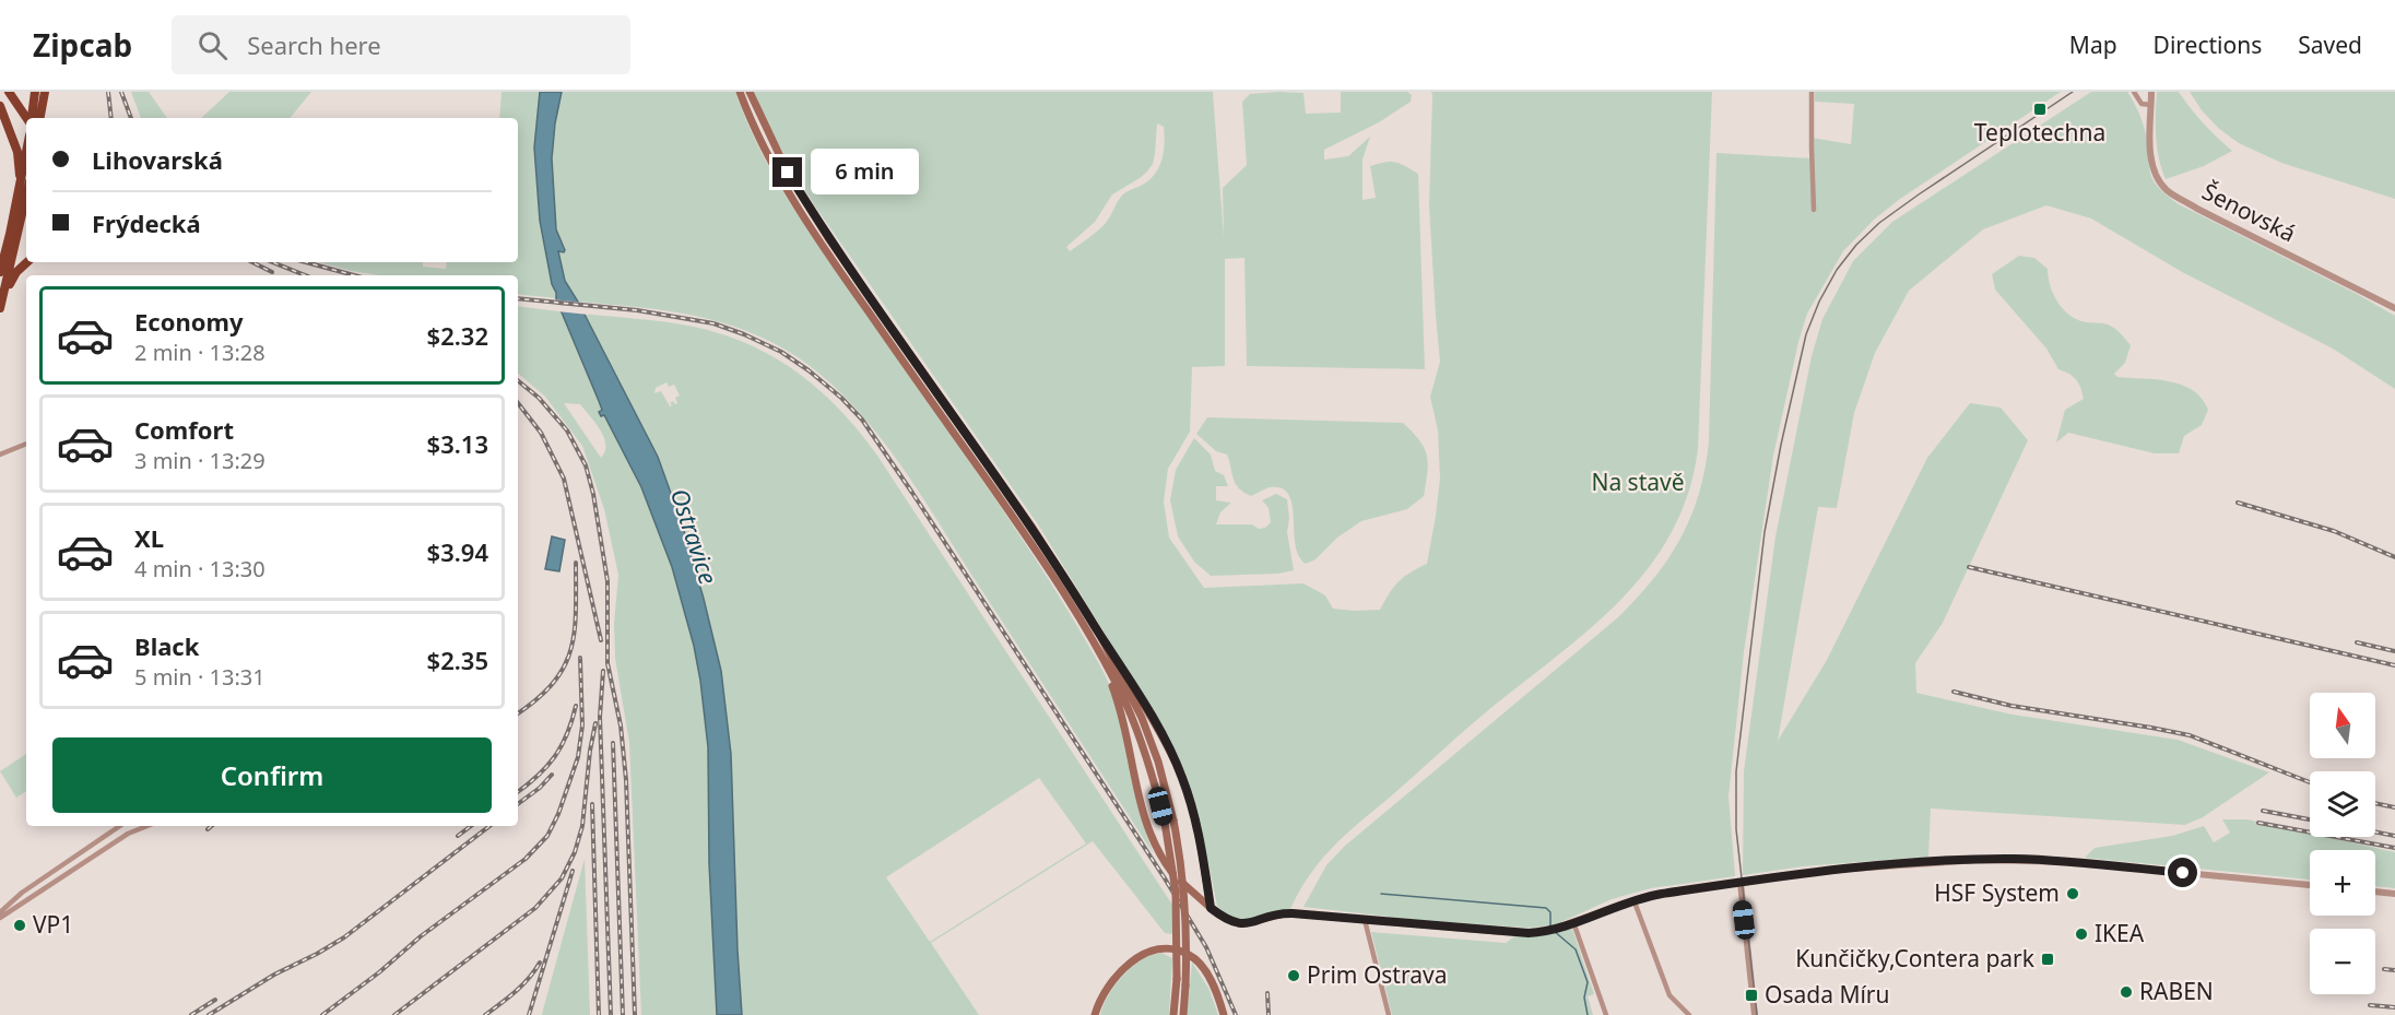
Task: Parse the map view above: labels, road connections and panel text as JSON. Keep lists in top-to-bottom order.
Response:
{
  "streets": {
    "street": ["Šenovská"]
  },
  "water": ["Ostravice"],
  "parks": ["Na stavě"],
  "places": {
    "transit": ["Teplotechna", "Kunčičky,Contera park", "Osada Míru"],
    "other": [
      "HSF System",
      "VP1",
      "IKEA",
      "Prim Ostrava",
      "RABEN"
    ]
  },
  "north": "top",
  "page": {
    "header": "Zipcab",
    "search": "Search here",
    "nav": ["Map", "Directions", "Saved"],
    "banner": ["Lihovarská", "Frýdecká"],
    "bubble": "6 min",
    "list": [
      {
        "name": "Economy",
        "note": "2 min · 13:28",
        "value": "$2.32"
      },
      {
        "name": "Comfort",
        "note": "3 min · 13:29",
        "value": "$3.13"
      },
      {
        "name": "XL",
        "note": "4 min · 13:30",
        "value": "$3.94"
      },
      {
        "name": "Black",
        "note": "5 min · 13:31",
        "value": "$2.35"
      }
    ],
    "map_buttons": ["+", "−"],
    "buttons": "Confirm"
  }
}
